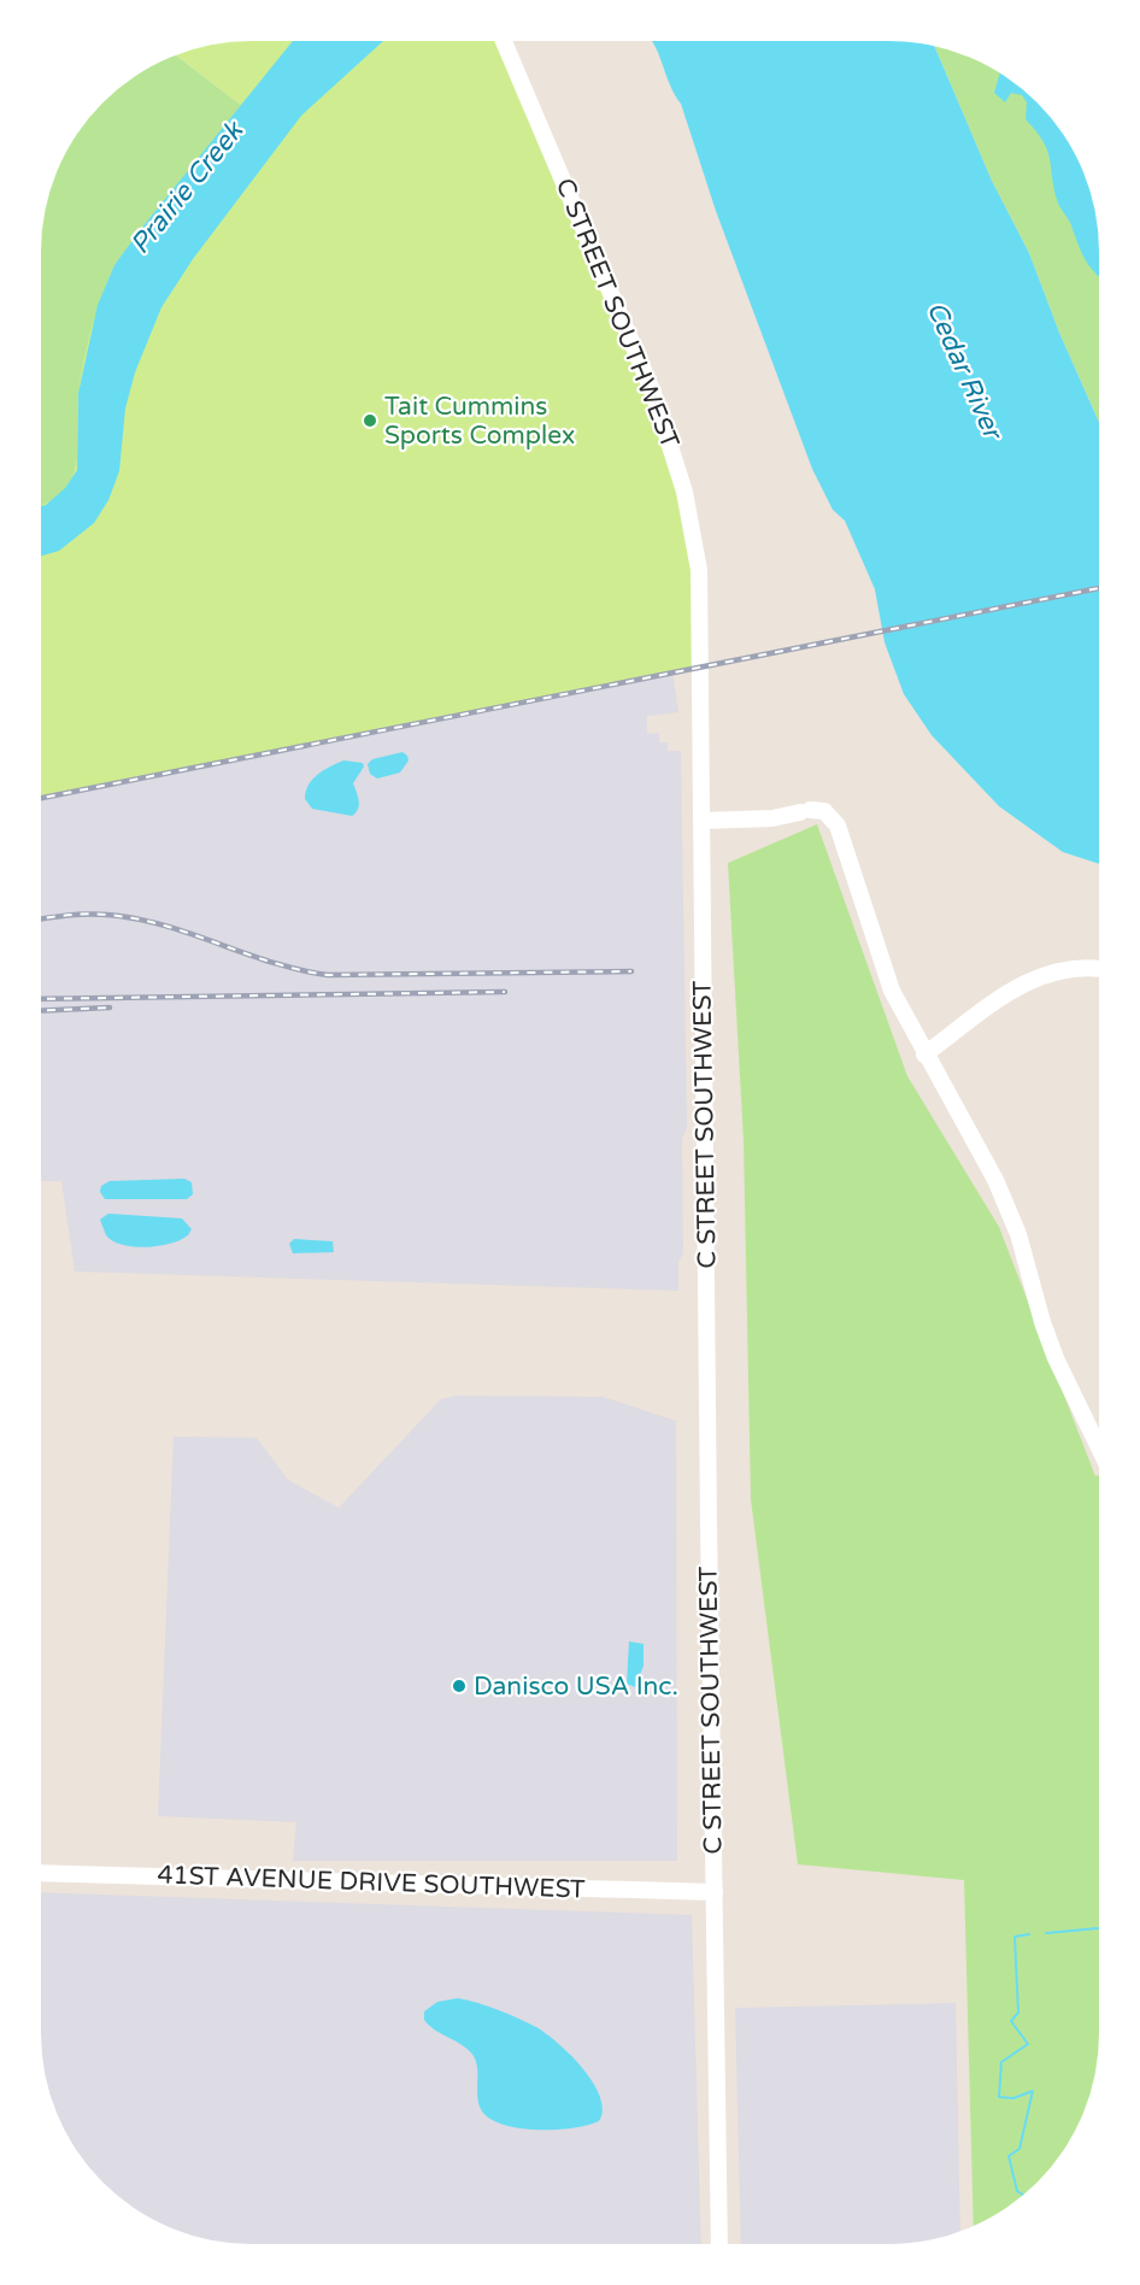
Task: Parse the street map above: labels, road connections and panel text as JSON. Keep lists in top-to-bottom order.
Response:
{
  "streets": {
    "main road": ["C STREET SOUTHWEST", "41ST AVENUE DRIVE SOUTHWEST"]
  },
  "crossings": [
    ["C STREET SOUTHWEST", "41ST AVENUE DRIVE SOUTHWEST"]
  ],
  "water": ["Prairie Creek", "Cedar River"],
  "places": ["Tait Cummins Sports Complex", "Danisco USA Inc."]
}
